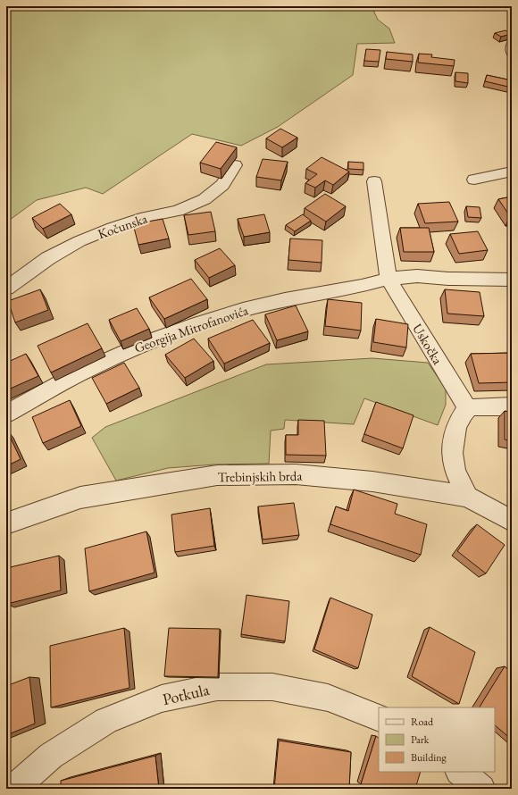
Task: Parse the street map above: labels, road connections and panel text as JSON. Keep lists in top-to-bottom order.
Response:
{
  "streets": {
    "street": [
      "Kočunska",
      "Georgija Mitrofanovića",
      "Uskočka",
      "Trebinjskih brda",
      "Potkula"
    ]
  },
  "crossings": [
    ["Georgija Mitrofanovića", "Uskočka"]
  ],
  "legend": ["Road", "Park", "Building"]
}
